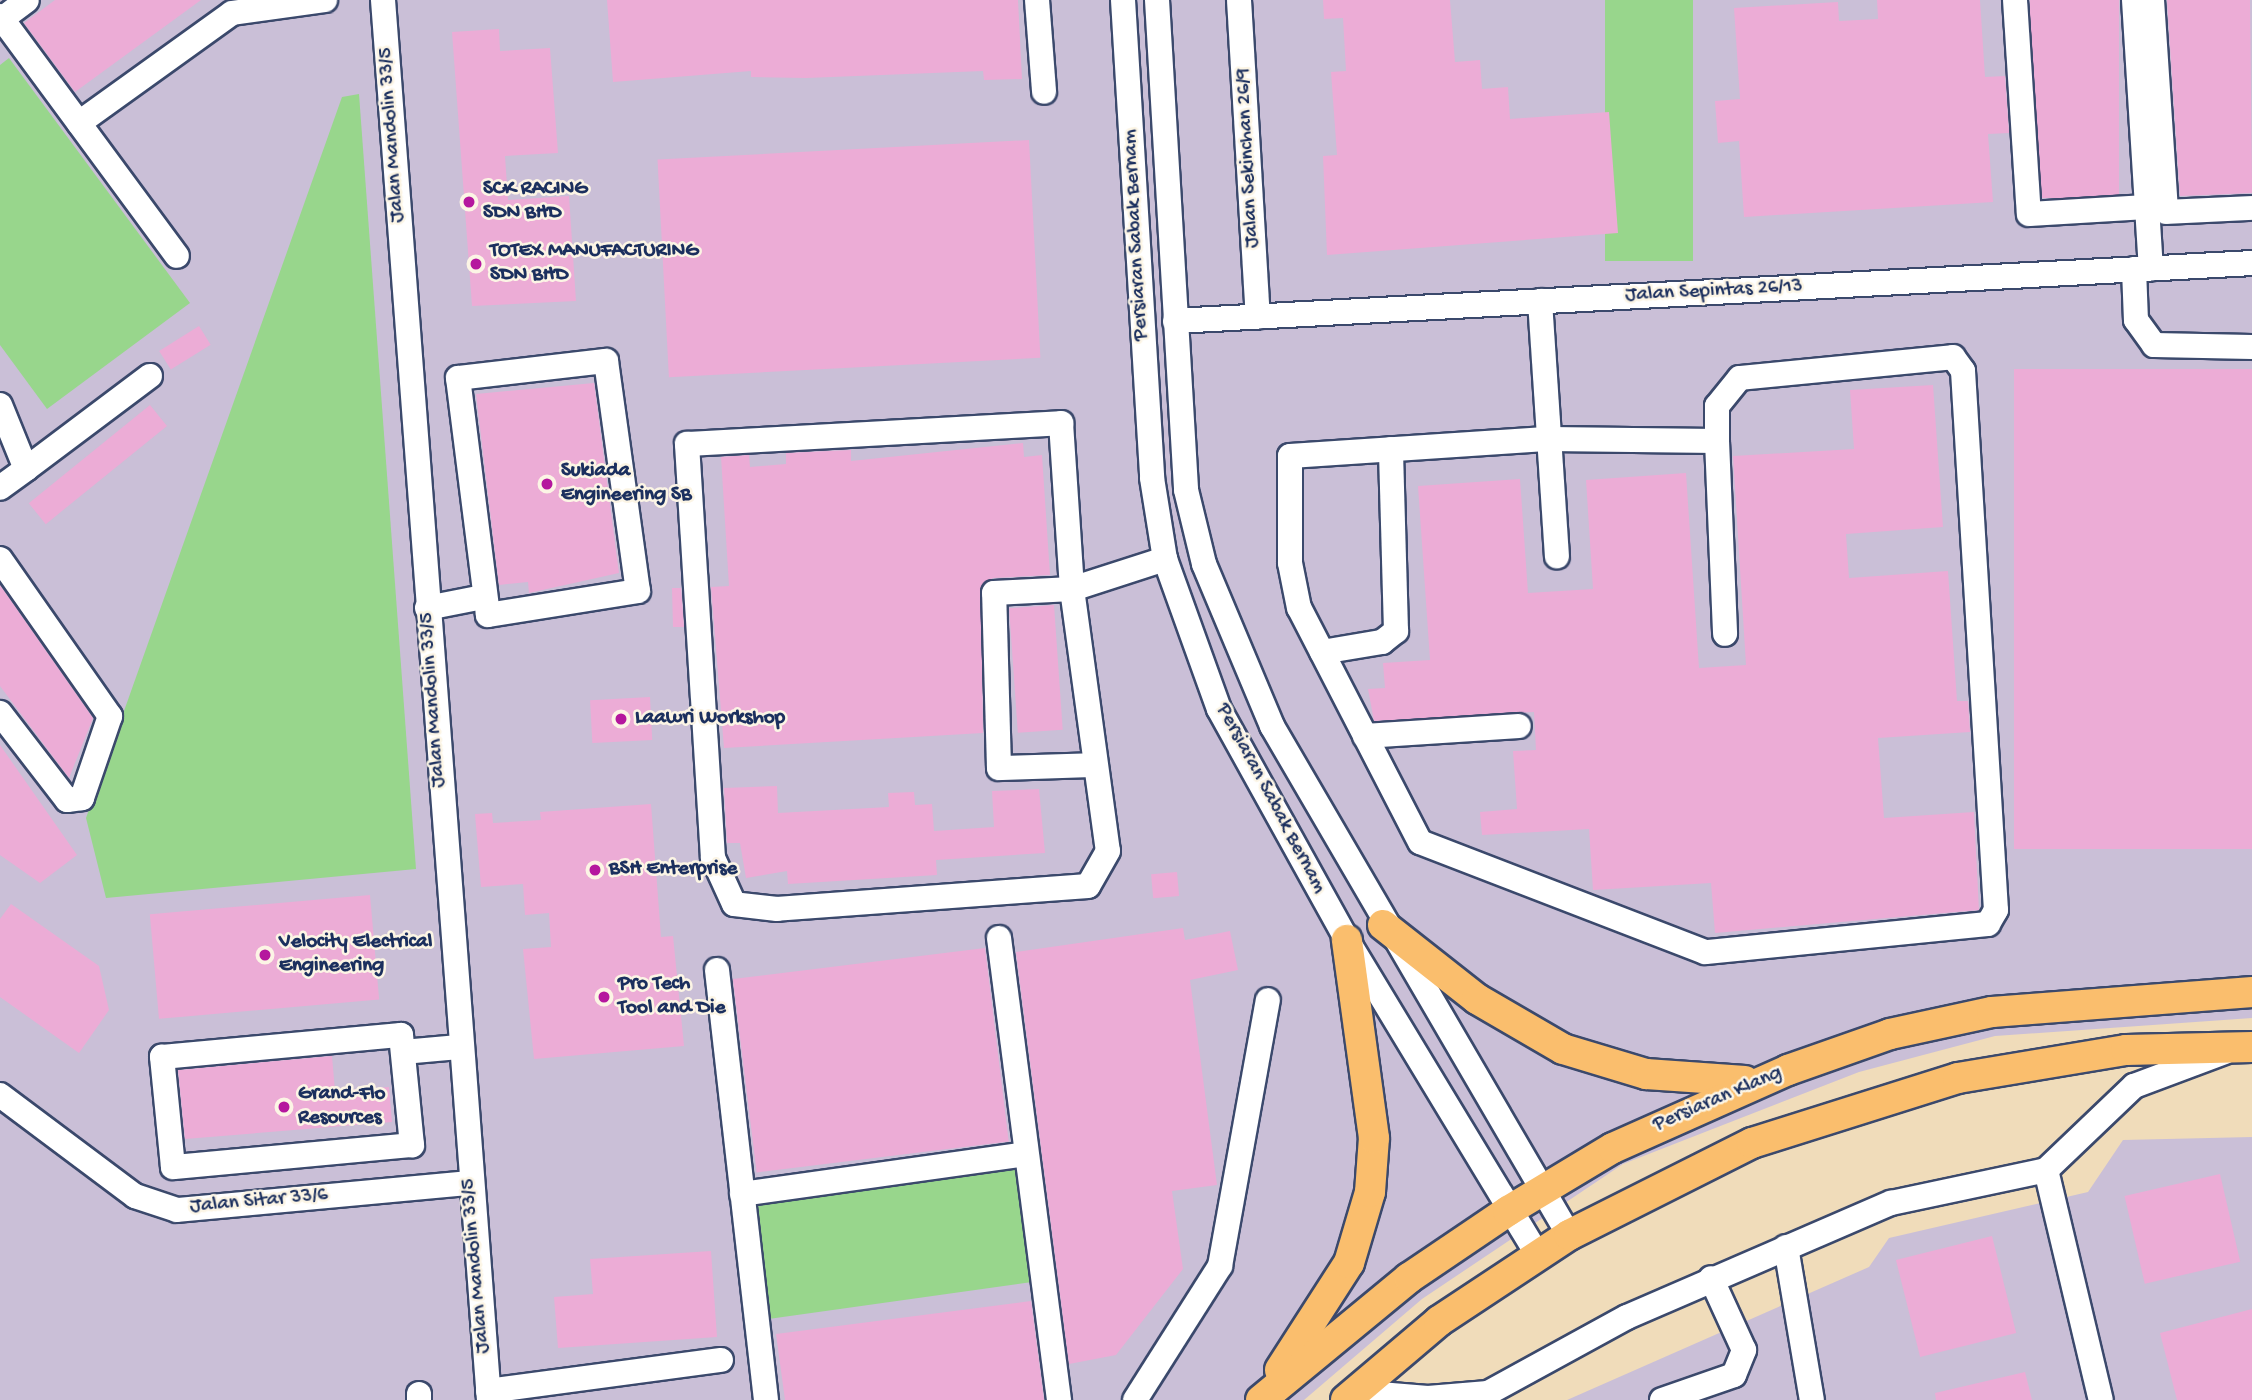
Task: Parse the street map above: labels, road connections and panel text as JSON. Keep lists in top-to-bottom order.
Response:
{
  "streets": {
    "main road": ["Persiaran Klang"],
    "street": [
      "Jalan Mandolin 33/5",
      "Jalan Sekinchan 26/9",
      "Persiaran Sabak Bernam",
      "Jalan Sepintas 26/13",
      "Jalan Sitar 33/6"
    ]
  },
  "crossings": [
    ["Jalan Mandolin 33/5", "Jalan Sitar 33/6"],
    ["Jalan Sekinchan 26/9", "Jalan Sepintas 26/13"],
    ["Persiaran Sabak Bernam", "Jalan Sepintas 26/13"],
    ["Persiaran Sabak Bernam", "Persiaran Klang"]
  ],
  "places": [
    "SCK RACING SDN BHD",
    "TOTEX MANUFACTURING SDN BHD",
    "Sukiada Engineering SB",
    "Laawri Workshop",
    "BSH Enterprise",
    "Velocity Electrical Engineering",
    "Pro Tech Tool and Die",
    "Grand-Flo Resources"
  ]
}
